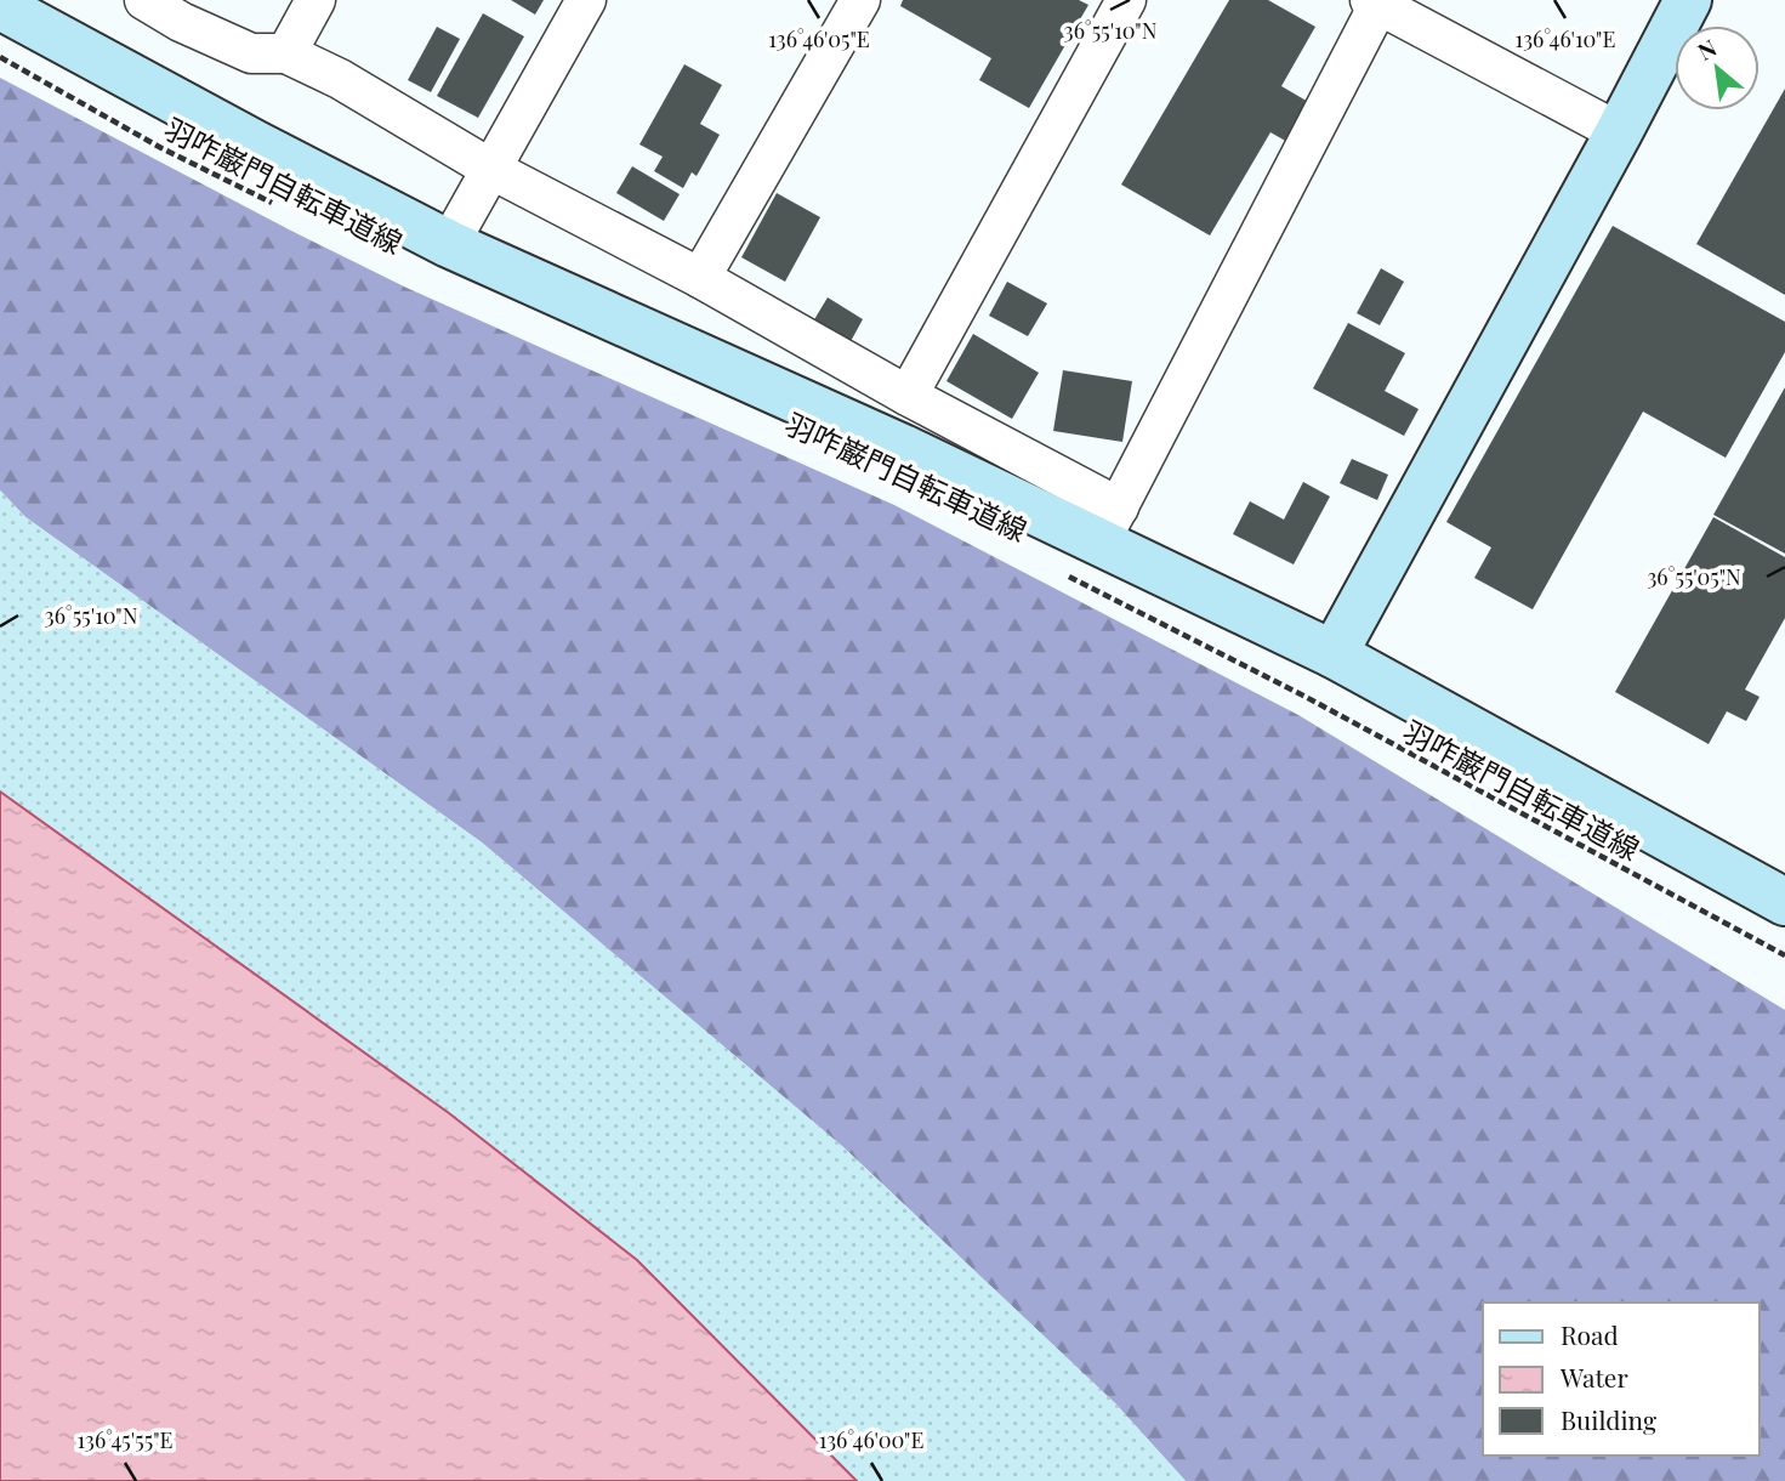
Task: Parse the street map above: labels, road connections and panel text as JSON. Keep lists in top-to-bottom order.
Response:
{
  "streets": {
    "path": ["羽咋巌門自転車道線"]
  },
  "legend": ["Road", "Water", "Building"],
  "north": "top left",
  "coordinates": [
    "36°55'10\"N",
    "136°46'05\"E",
    "136°46'10\"E",
    "36°55'05\"N",
    "136°45'55\"E",
    "136°46'00\"E"
  ]
}
